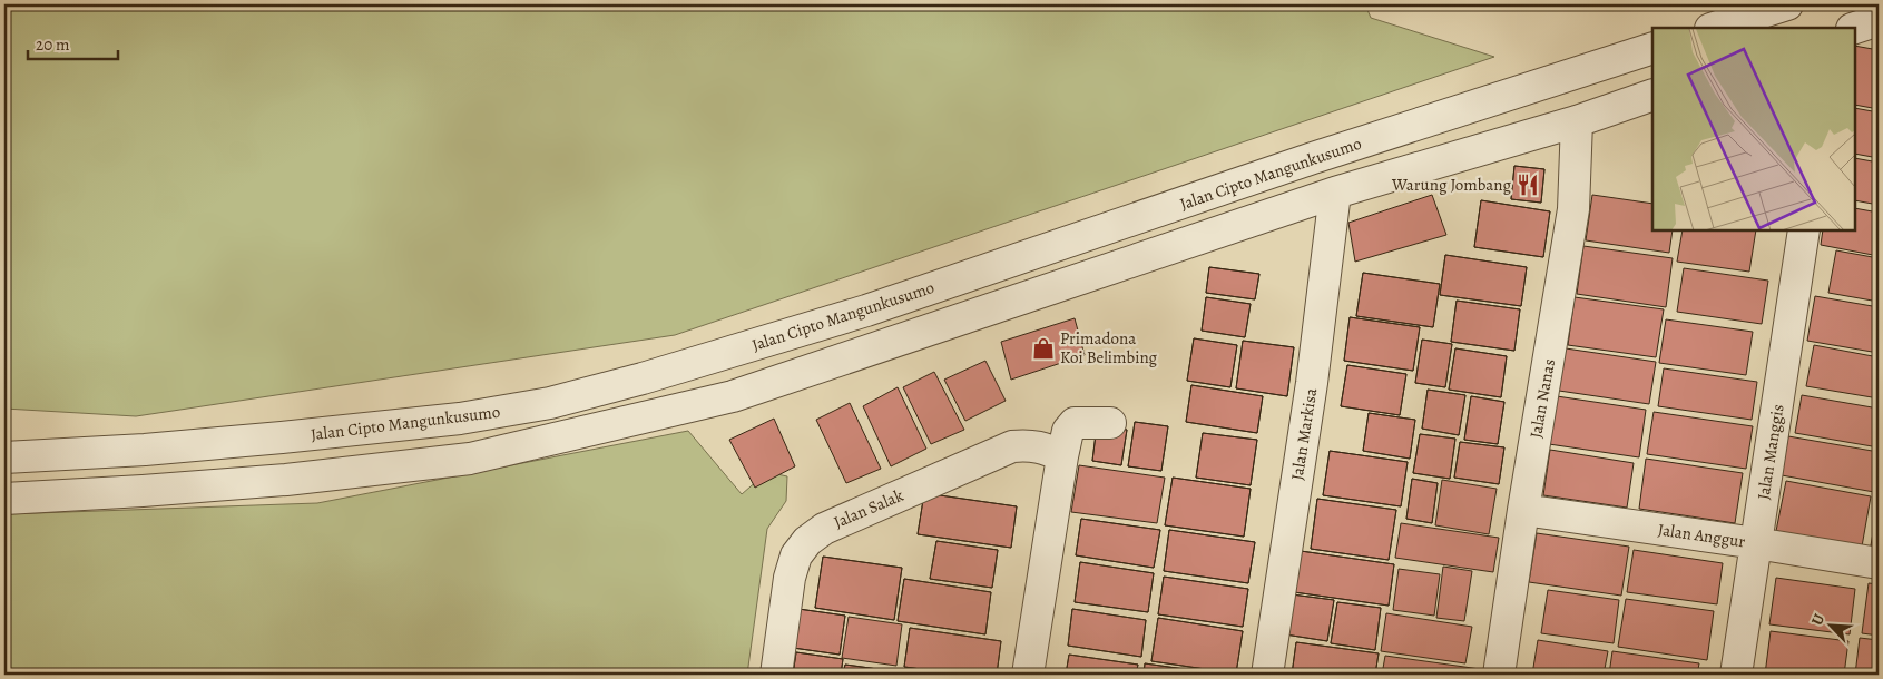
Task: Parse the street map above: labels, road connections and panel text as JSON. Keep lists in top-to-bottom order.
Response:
{
  "streets": {
    "street": [
      "Jalan Cipto Mangunkusumo",
      "Jalan Nanas",
      "Jalan Markisa",
      "Jalan Manggis",
      "Jalan Salak",
      "Jalan Anggur"
    ]
  },
  "crossings": [
    ["Jalan Nanas", "Jalan Anggur"],
    ["Jalan Manggis", "Jalan Anggur"]
  ],
  "places": {
    "restaurant": ["Warung Jombang"],
    "shop": ["Primadona Koi Belimbing"]
  },
  "scale_bar": "20 m",
  "north": "top left"
}
